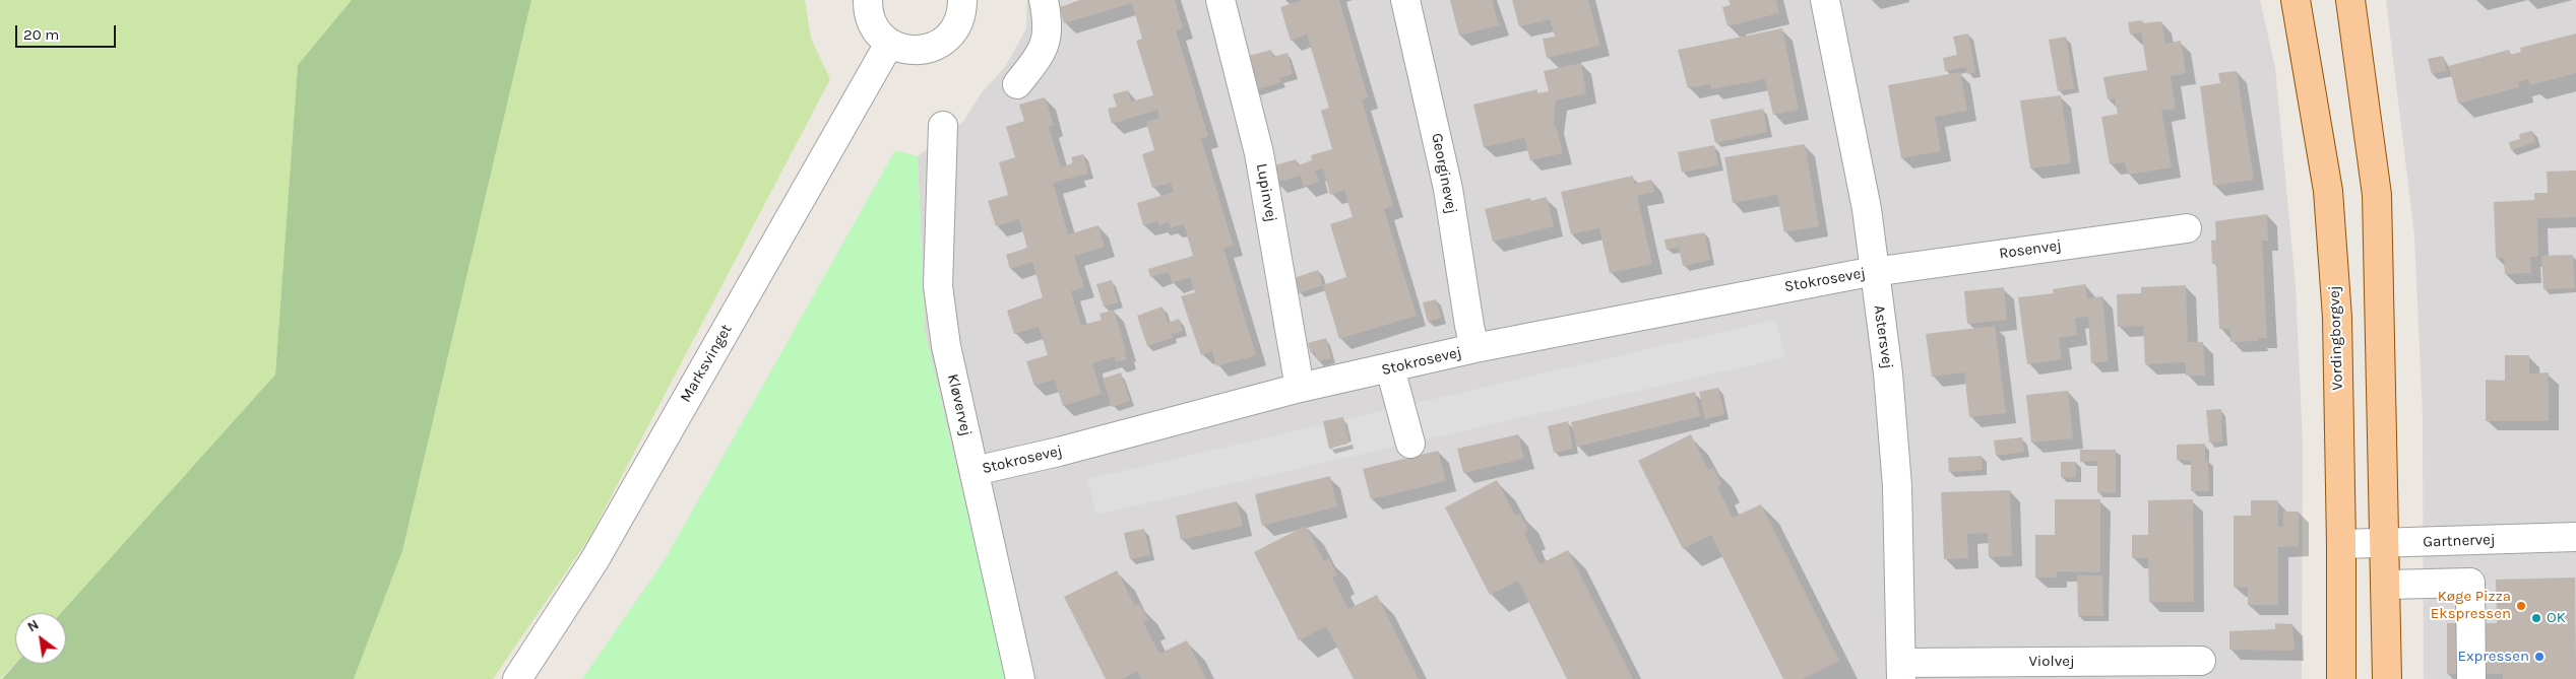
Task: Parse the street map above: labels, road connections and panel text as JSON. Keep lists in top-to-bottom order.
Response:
{
  "streets": {
    "main road": ["Vordingborgvej"],
    "street": [
      "Georginevej",
      "Lupinvej",
      "Rosenvej",
      "Stokrosevej",
      "Astersvej",
      "Marksvinget",
      "Kløvervej",
      "Gartnervej",
      "Violvej"
    ]
  },
  "crossings": [
    ["Georginevej", "Stokrosevej"],
    ["Lupinvej", "Stokrosevej"],
    ["Rosenvej", "Stokrosevej"],
    ["Rosenvej", "Astersvej"],
    ["Stokrosevej", "Astersvej"],
    ["Stokrosevej", "Kløvervej"],
    ["Astersvej", "Violvej"],
    ["Vordingborgvej", "Gartnervej"]
  ],
  "places": ["Køge Pizza Ekspressen", "OK", "Expressen"],
  "scale_bar": "20 m",
  "north": "top left"
}
